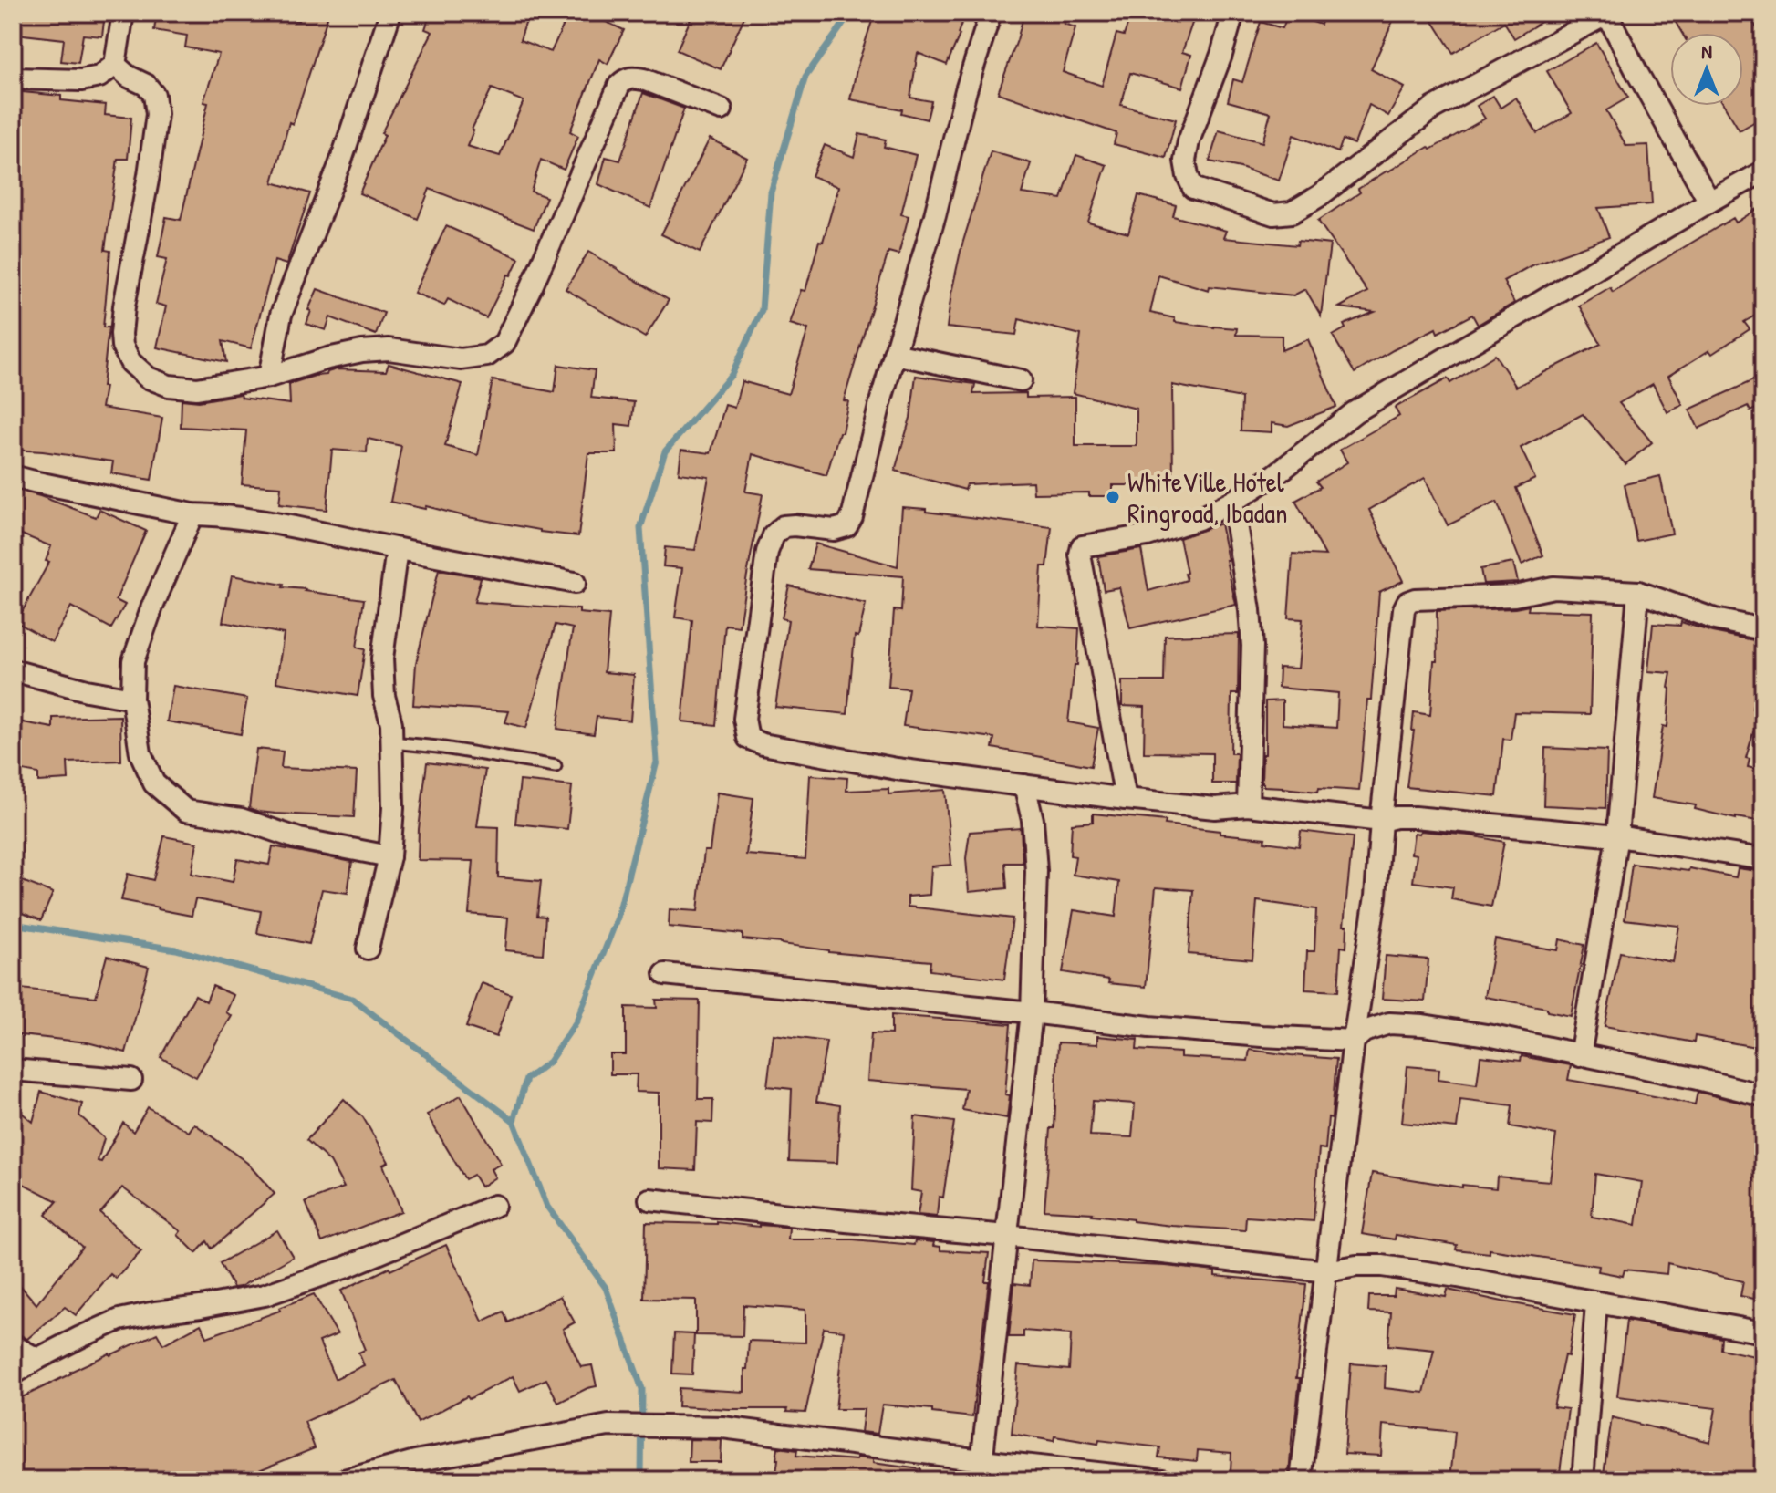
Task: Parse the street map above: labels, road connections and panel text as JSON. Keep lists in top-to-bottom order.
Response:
{
  "places": ["WhiteVille Hotel Ringroad, Ibadan"],
  "north": "top"
}
